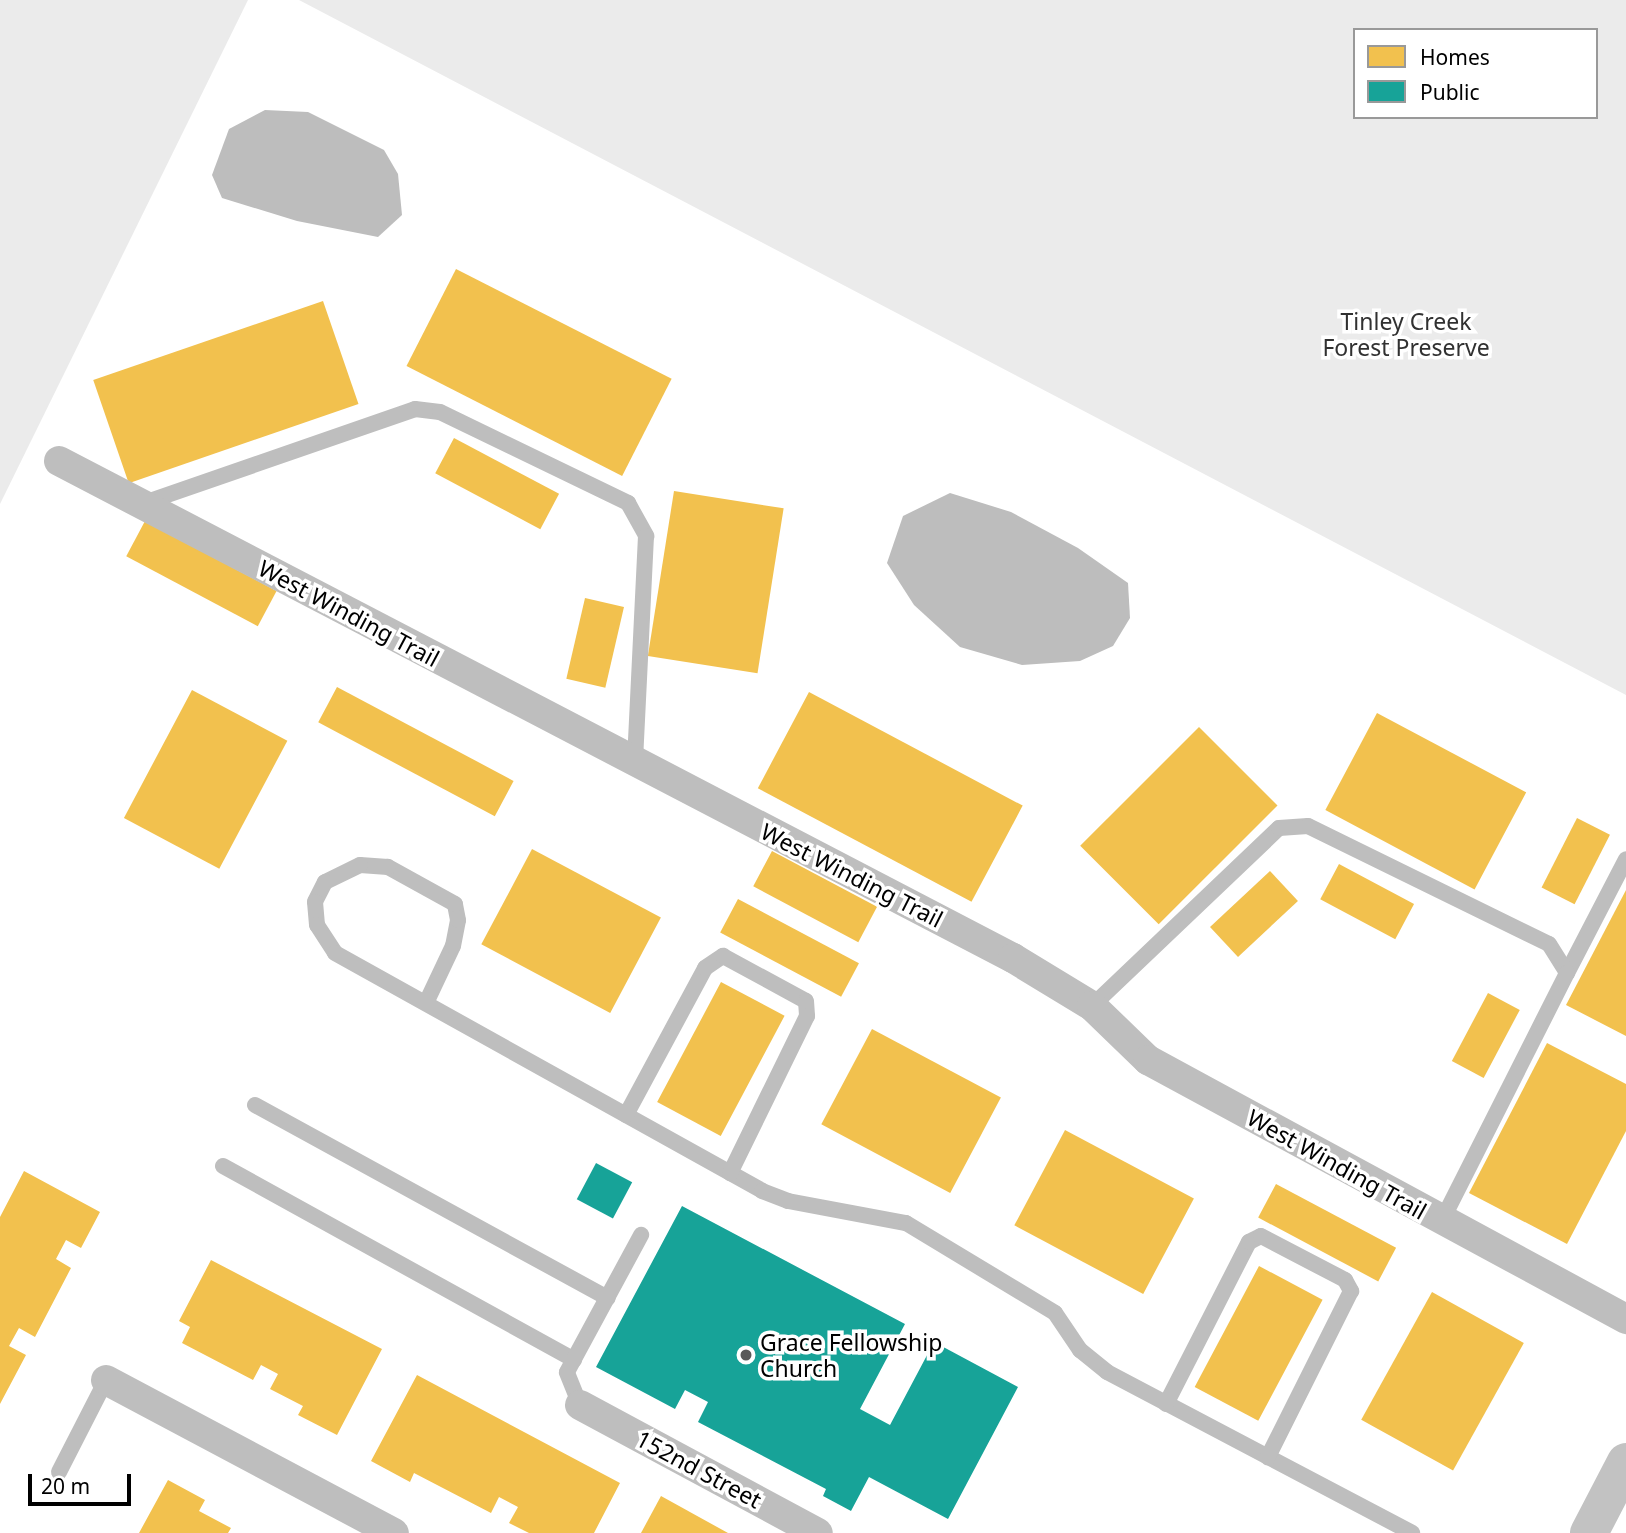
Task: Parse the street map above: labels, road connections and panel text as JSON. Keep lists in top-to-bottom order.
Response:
{
  "streets": {
    "street": ["West Winding Trail", "152nd Street"]
  },
  "parks": ["Tinley Creek Forest Preserve"],
  "places": ["Grace Fellowship Church"],
  "legend": ["Homes", "Public"],
  "scale_bar": "20 m"
}
